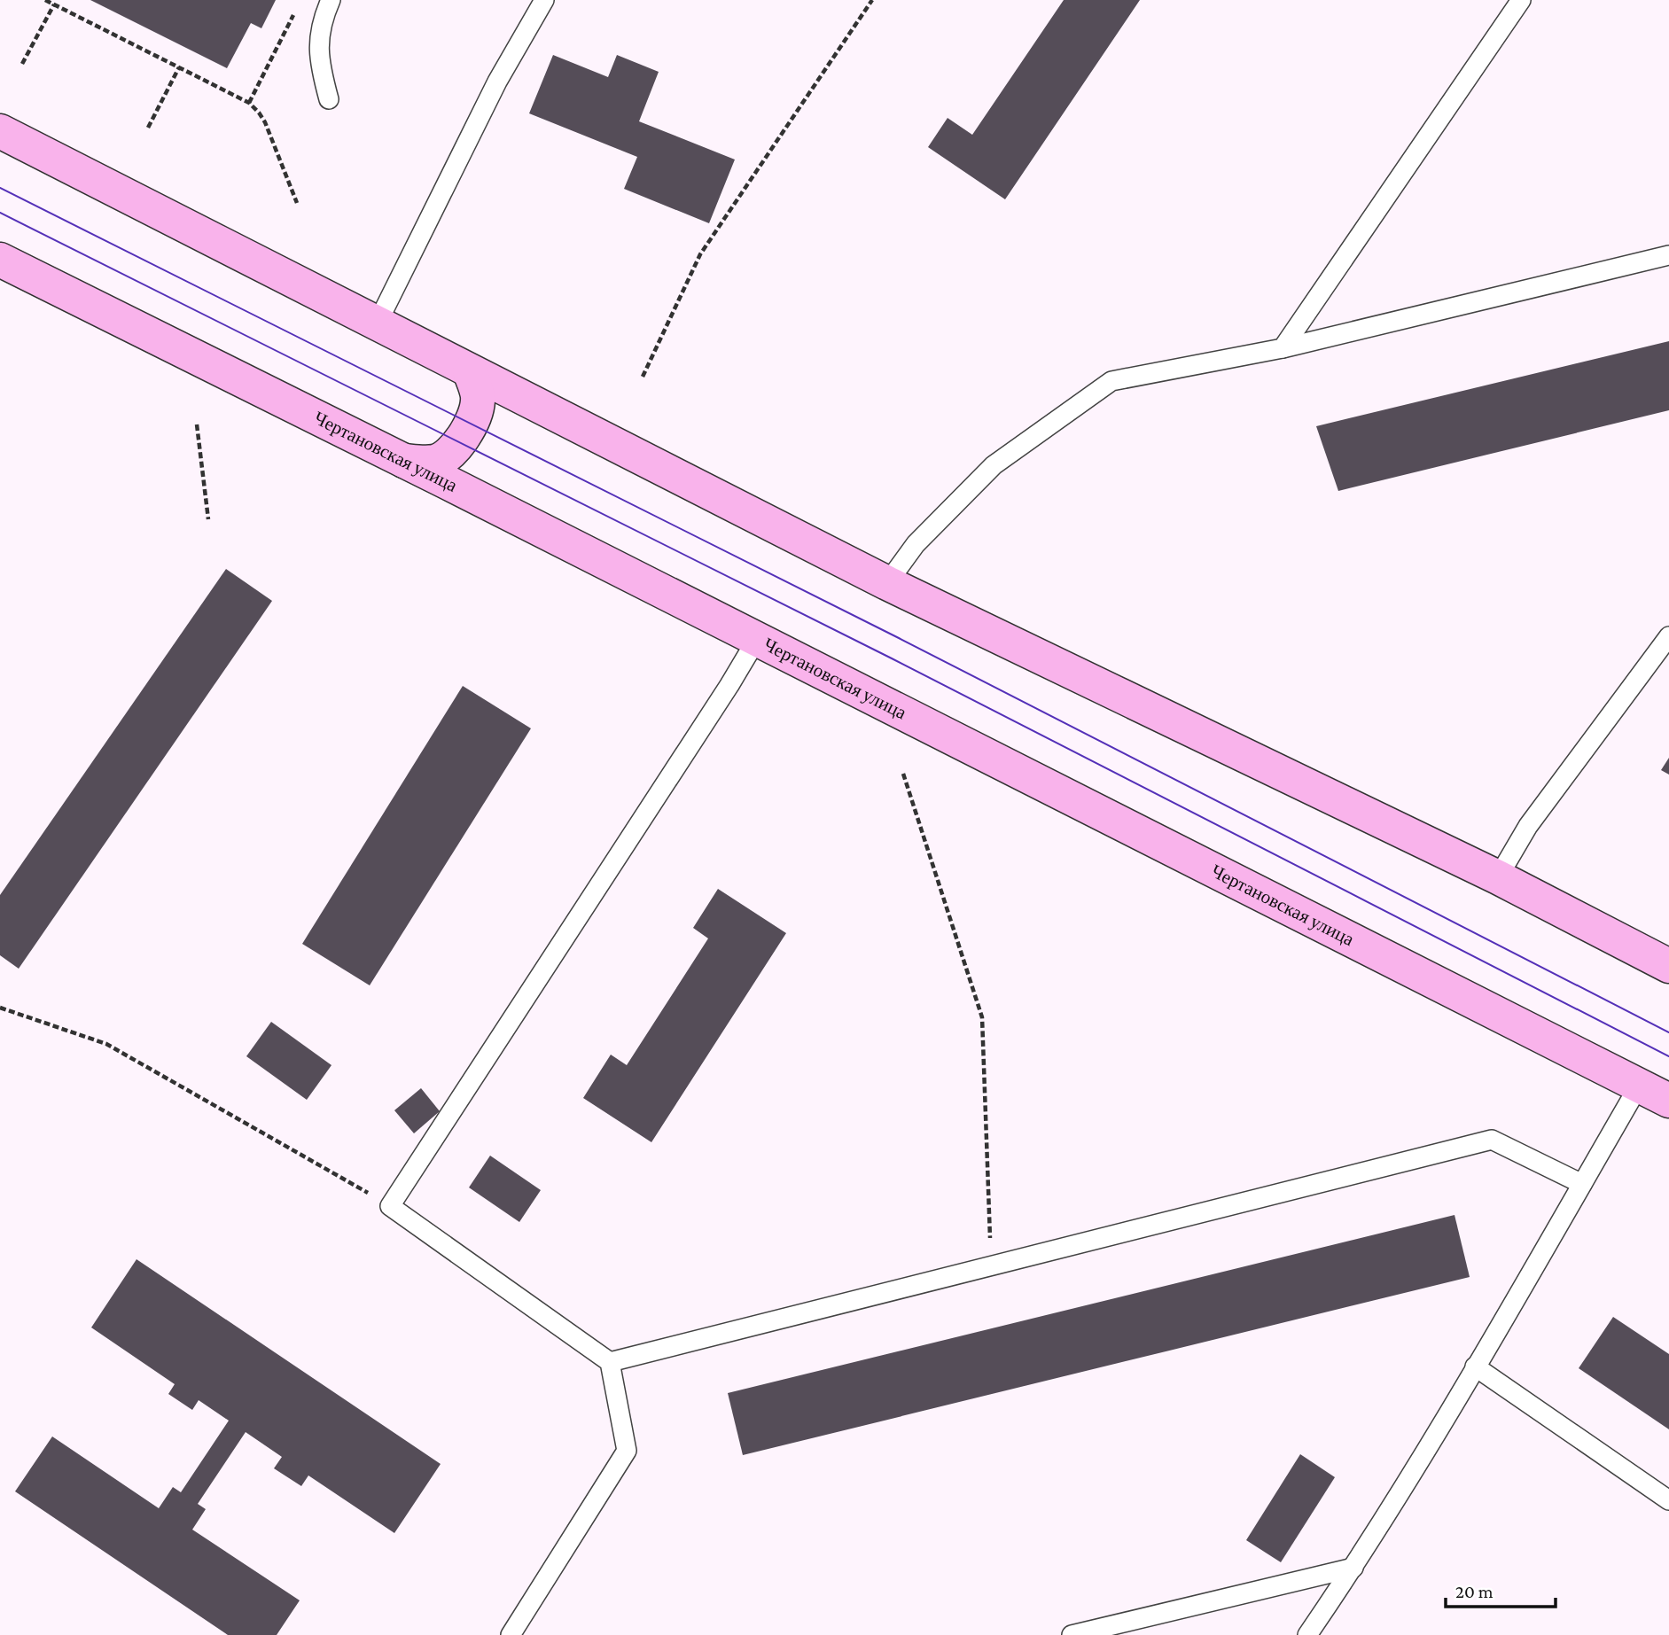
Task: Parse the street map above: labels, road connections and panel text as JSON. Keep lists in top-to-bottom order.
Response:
{
  "streets": {
    "main road": ["Чертановская улица"]
  },
  "scale_bar": "20 m"
}
